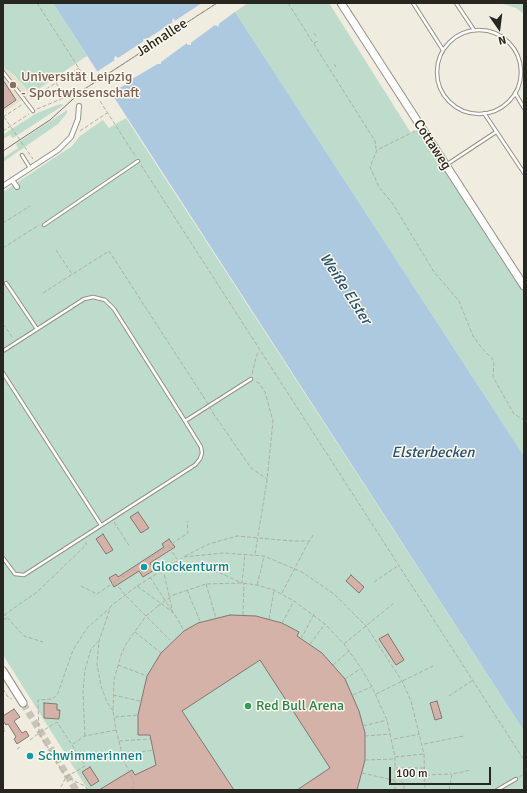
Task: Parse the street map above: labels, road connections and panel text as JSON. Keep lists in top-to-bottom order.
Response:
{
  "streets": {
    "street": ["Cottaweg"],
    "path": ["Jahnallee"]
  },
  "water": ["Weiße Elster", "Elsterbecken"],
  "places": [
    "Universität Leipzig - Sportwissenschaft",
    "Glockenturm",
    "Red Bull Arena",
    "Schwimmerinnen"
  ],
  "scale_bar": "100 m",
  "north": "bottom"
}
